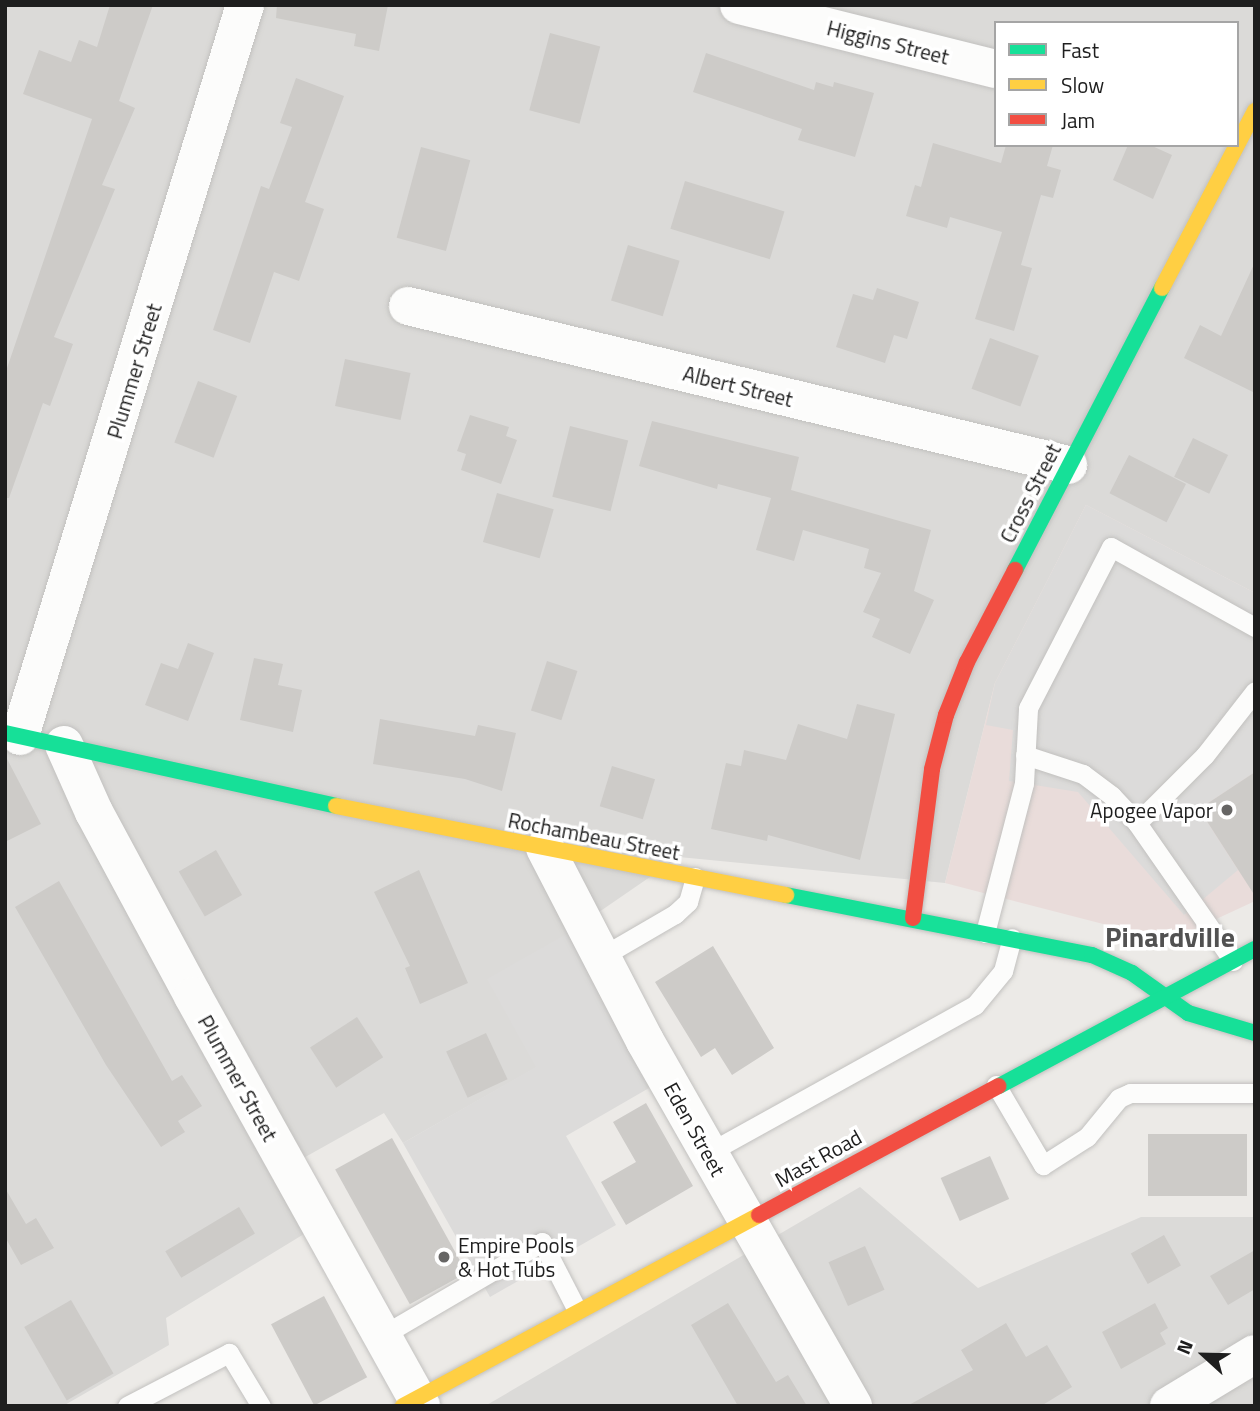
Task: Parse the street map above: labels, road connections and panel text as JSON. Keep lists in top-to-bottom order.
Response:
{
  "streets": {
    "street": [
      "Higgins Street",
      "Plummer Street",
      "Albert Street",
      "Cross Street",
      "Rochambeau Street",
      "Eden Street",
      "Mast Road"
    ]
  },
  "crossings": [
    ["Plummer Street", "Rochambeau Street"],
    ["Plummer Street", "Mast Road"],
    ["Albert Street", "Cross Street"],
    ["Cross Street", "Rochambeau Street"],
    ["Rochambeau Street", "Eden Street"],
    ["Rochambeau Street", "Mast Road"],
    ["Eden Street", "Mast Road"]
  ],
  "districts": ["Pinardville"],
  "places": ["Apogee Vapor", "Empire Pools & Hot Tubs"],
  "legend": ["Fast", "Slow", "Jam"],
  "north": "left"
}
